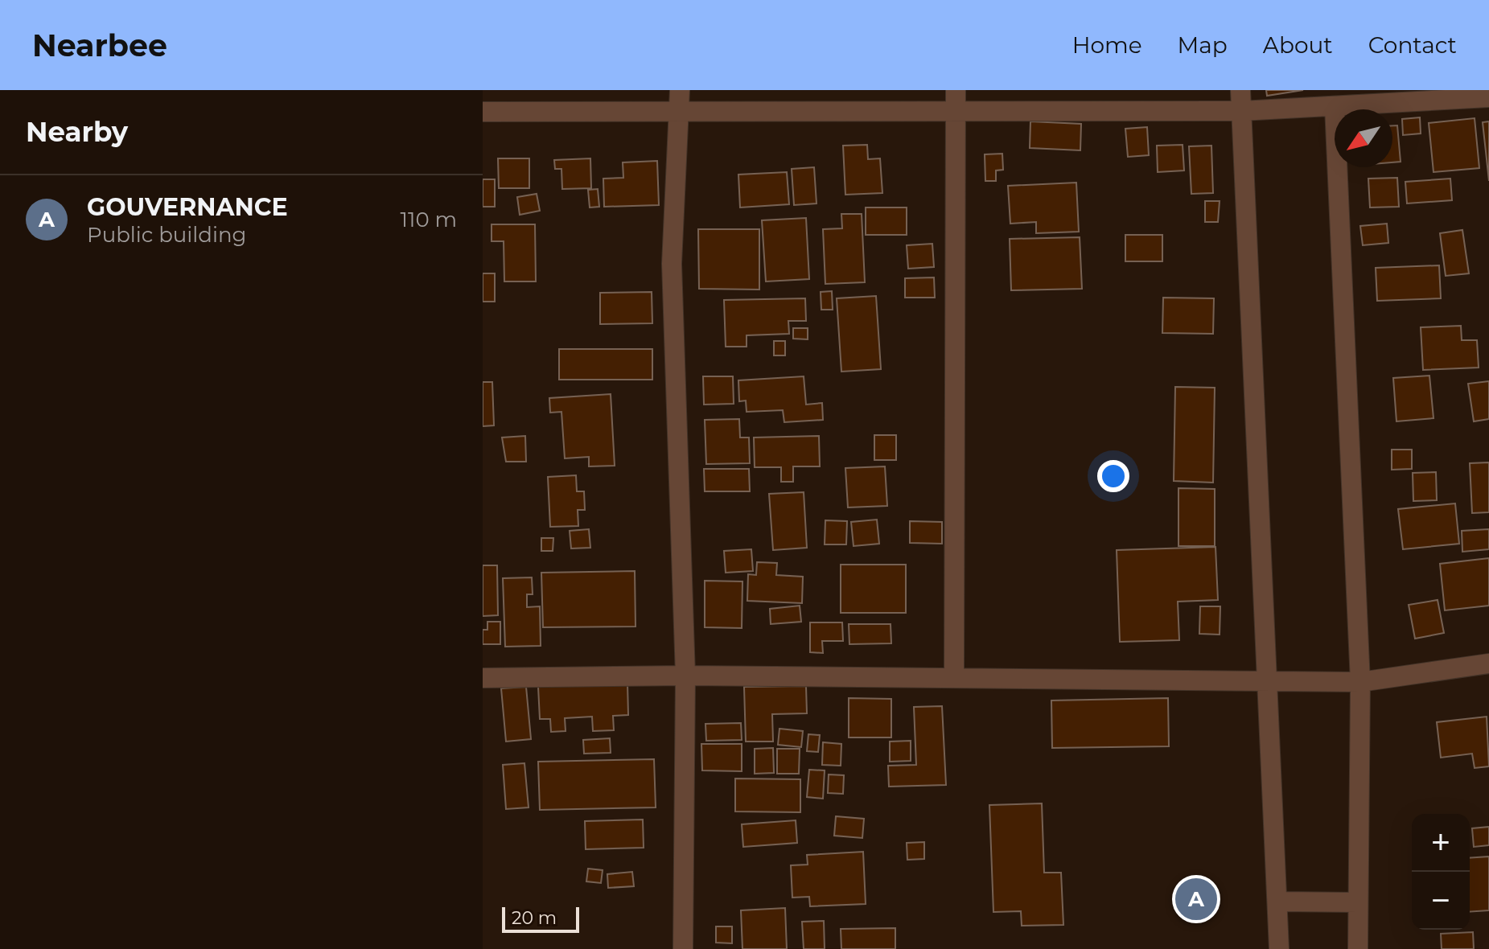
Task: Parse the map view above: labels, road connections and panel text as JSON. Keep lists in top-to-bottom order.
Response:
{
  "scale_bar": "20 m",
  "north": "bottom left",
  "page": {
    "header": "Nearbee",
    "nav": [
      "Home",
      "Map",
      "About",
      "Contact"
    ],
    "heading": "Nearby",
    "list": [
      {
        "mark": "A",
        "name": "GOUVERNANCE",
        "note": "Public building",
        "value": "110 m"
      }
    ],
    "map_buttons": ["+", "−"],
    "pins": "A",
    "scale": "20 m"
  }
}
